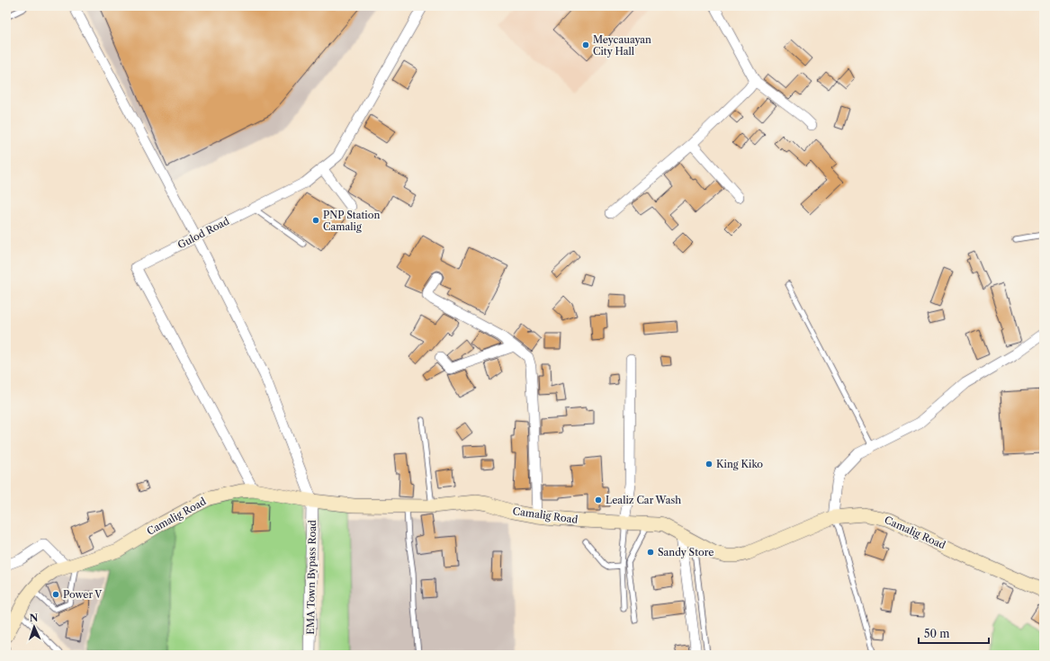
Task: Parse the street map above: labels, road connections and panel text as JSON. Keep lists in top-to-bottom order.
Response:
{
  "streets": {
    "main road": ["Camalig Road"],
    "street": ["Gulod Road", "EMA Town Bypass Road"]
  },
  "crossings": [
    ["Gulod Road", "Camalig Road"],
    ["Camalig Road", "EMA Town Bypass Road"]
  ],
  "places": [
    "Meycauayan City Hall",
    "PNP Station Camalig",
    "King Kiko",
    "Lealiz Car Wash",
    "Sandy Store",
    "Power V"
  ],
  "scale_bar": "50 m",
  "north": "top"
}
